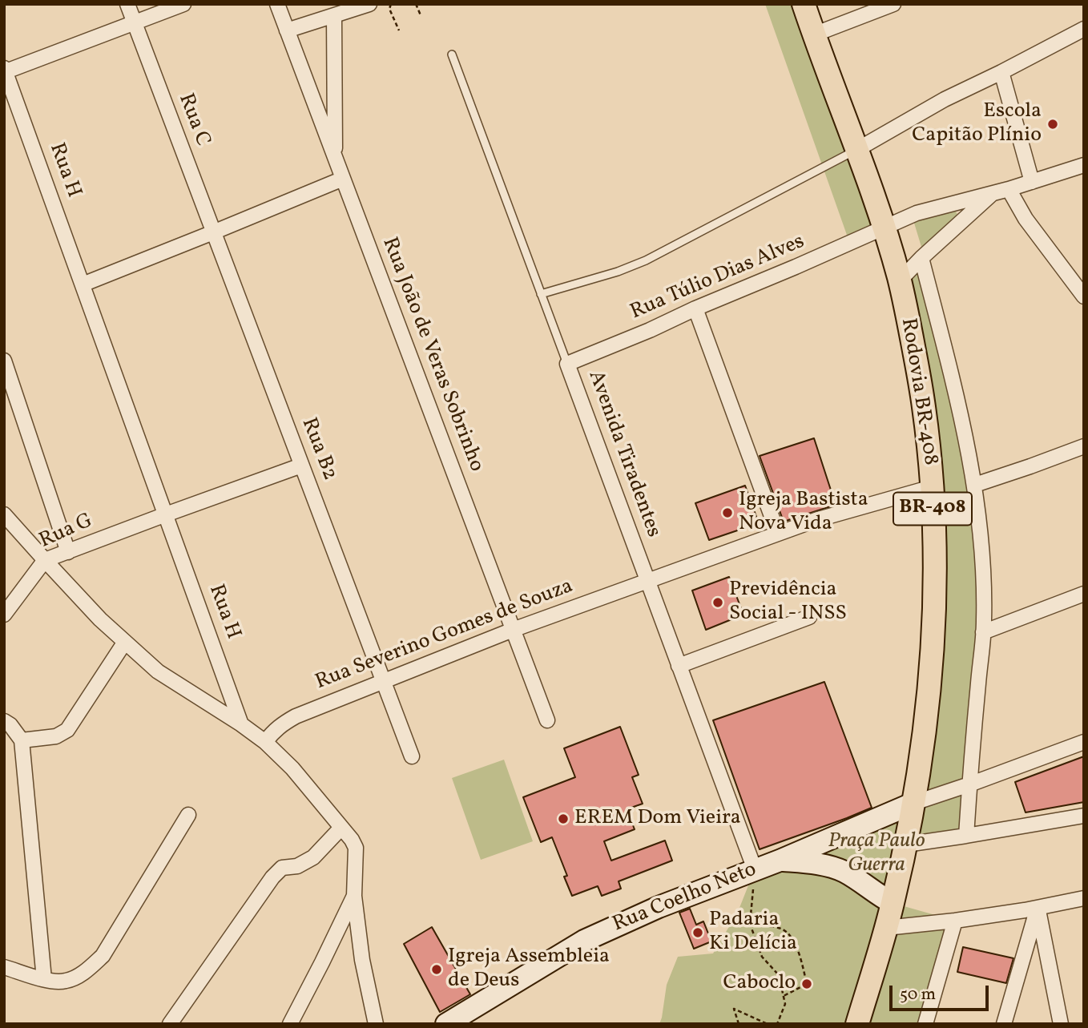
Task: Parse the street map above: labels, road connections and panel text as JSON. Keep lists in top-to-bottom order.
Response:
{
  "streets": {
    "main road": ["Rodovia BR-408", "BR-408"],
    "street": [
      "Rua C",
      "Rua H",
      "Rua Túlio Dias Alves",
      "Rua João de Veras Sobrinho",
      "Rua B2",
      "Avenida Tiradentes",
      "Rua G",
      "Rua Severino Gomes de Souza",
      "Rua Coelho Neto"
    ]
  },
  "crossings": [
    ["Rua C", "Rua B2"],
    ["Rua H", "Rua G"],
    ["Rua Túlio Dias Alves", "Rodovia BR-408"],
    ["Rua Túlio Dias Alves", "Avenida Tiradentes"],
    ["Rua João de Veras Sobrinho", "Rua Severino Gomes de Souza"],
    ["Rodovia BR-408", "Rua Severino Gomes de Souza"],
    ["Rodovia BR-408", "Rua Coelho Neto"],
    ["Rua B2", "Rua G"],
    ["Rua B2", "Rua Severino Gomes de Souza"],
    ["Avenida Tiradentes", "Rua Severino Gomes de Souza"],
    ["Avenida Tiradentes", "Rua Coelho Neto"]
  ],
  "parks": ["Praça Paulo Guerra"],
  "places": [
    "Escola Capitão Plínio",
    "Igreja Bastista Nova Vida",
    "Previdência Social - INSS",
    "EREM Dom Vieira",
    "Padaria Ki Delícia",
    "Igreja Assembleia de Deus",
    "Caboclo"
  ],
  "scale_bar": "50 m"
}
